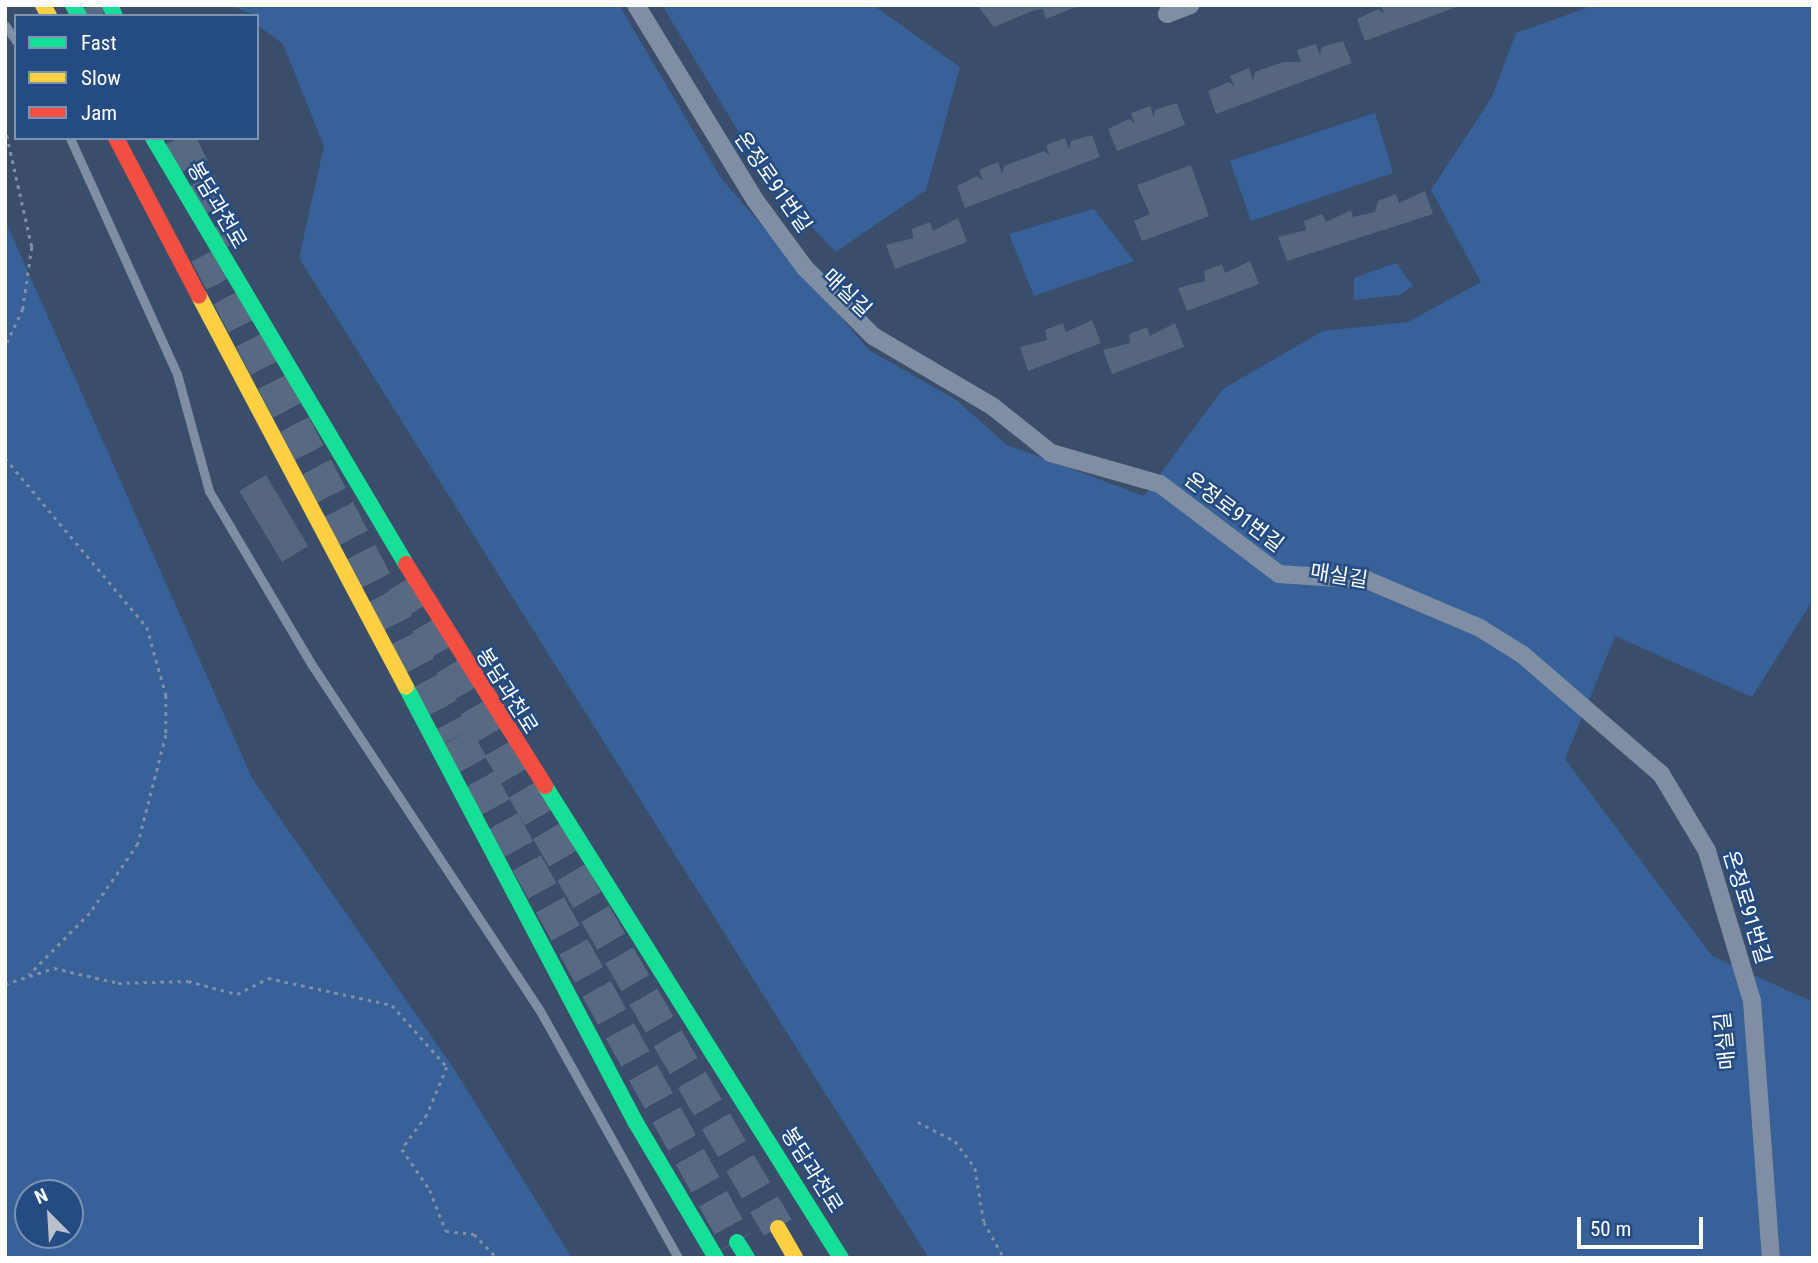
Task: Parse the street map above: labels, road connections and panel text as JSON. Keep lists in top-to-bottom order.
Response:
{
  "streets": {
    "highway": ["봉담과천로"],
    "street": ["온정로91번길"]
  },
  "legend": ["Fast", "Slow", "Jam"],
  "scale_bar": "50 m",
  "north": "top left"
}
